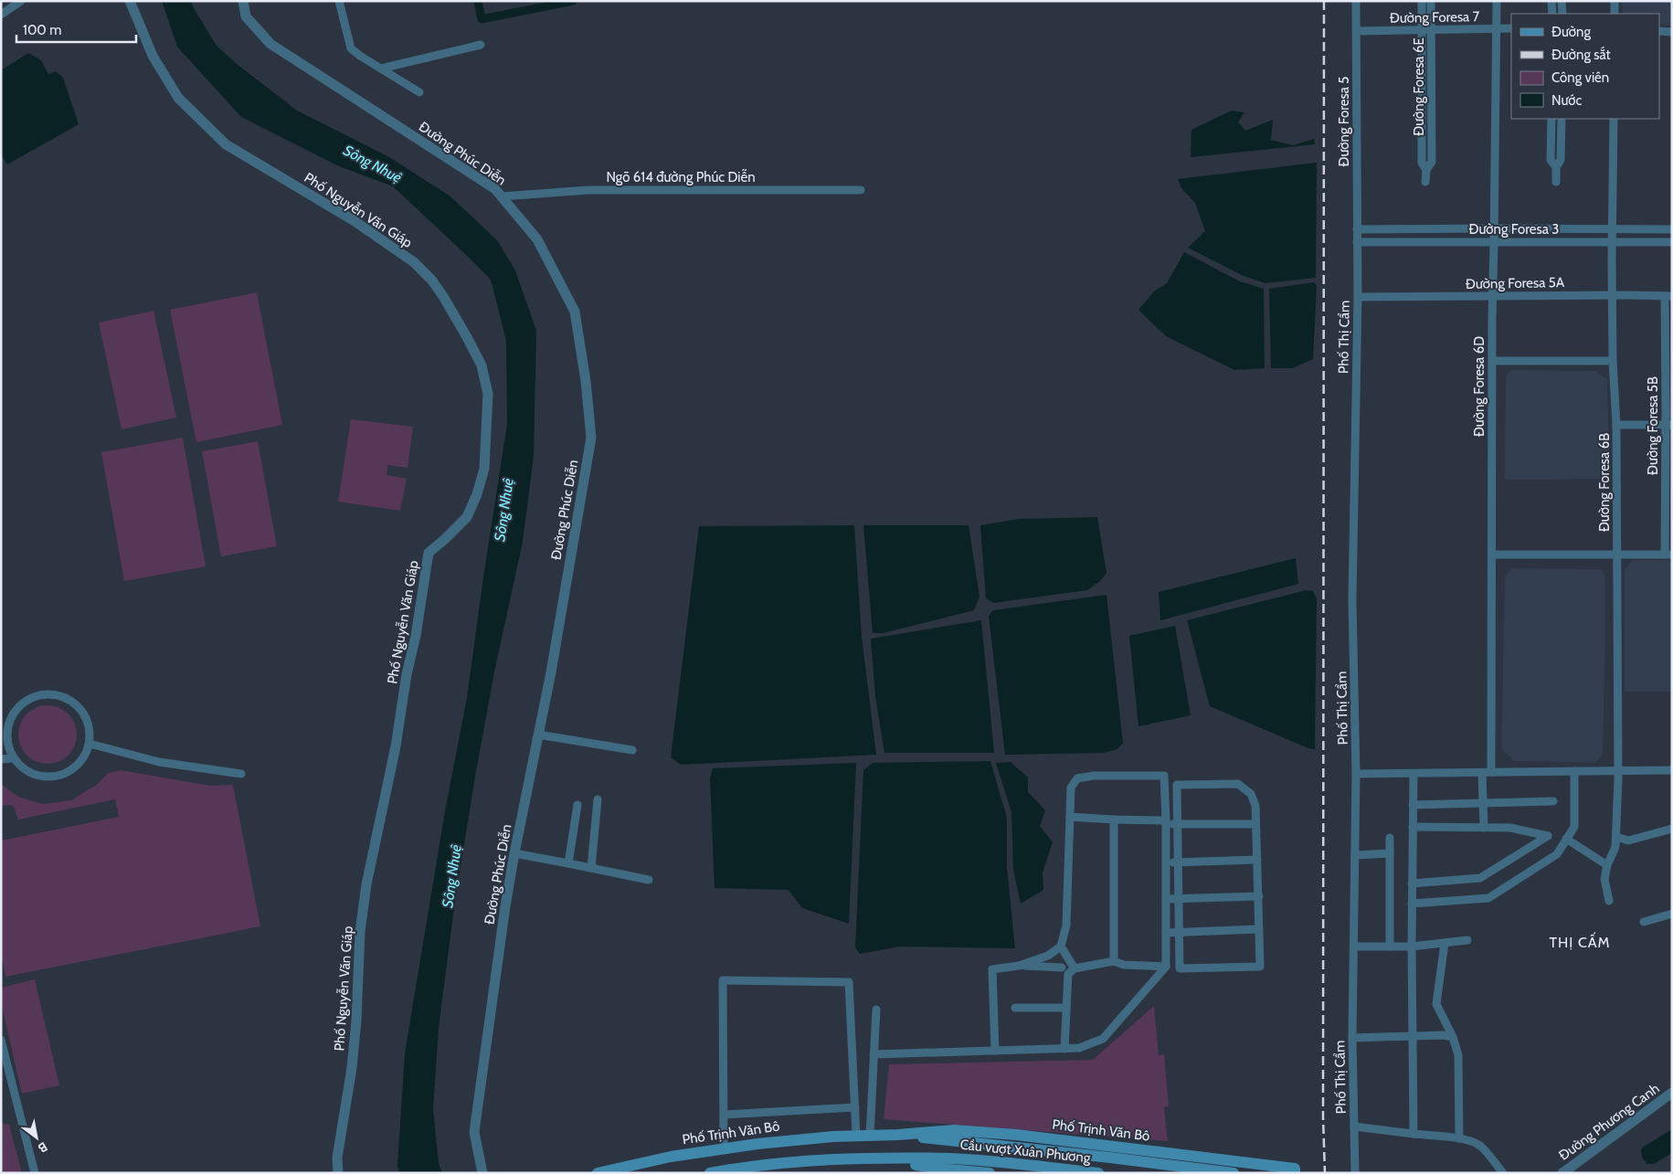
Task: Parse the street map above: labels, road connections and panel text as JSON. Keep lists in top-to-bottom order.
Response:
{
  "streets": {
    "main road": ["Phố Trịnh Văn Bô", "Cầu vượt Xuân Phương"],
    "street": [
      "Đường Foresa 7",
      "Đường Foresa 6E",
      "Đường Foresa 5",
      "Đường Phúc Diễn",
      "Ngõ 614 đường Phúc Diễn",
      "Phố Nguyễn Văn Giáp",
      "Đường Foresa 3",
      "Đường Foresa 5A",
      "Phố Thị Cẩm",
      "Đường Foresa 6D",
      "Đường Foresa 5B",
      "Đường Foresa 6B",
      "Đường Phương Canh"
    ]
  },
  "crossings": [
    ["Đường Foresa 7", "Đường Foresa 6E"],
    ["Đường Foresa 7", "Đường Foresa 5"],
    ["Đường Foresa 7", "Đường Foresa 6D"],
    ["Đường Foresa 5", "Đường Foresa 3"],
    ["Đường Foresa 5", "Phố Thị Cẩm"],
    ["Đường Phúc Diễn", "Ngõ 614 đường Phúc Diễn"],
    ["Đường Foresa 3", "Phố Thị Cẩm"],
    ["Đường Foresa 3", "Đường Foresa 6D"],
    ["Đường Foresa 3", "Đường Foresa 6B"],
    ["Đường Foresa 5A", "Phố Thị Cẩm"],
    ["Đường Foresa 5A", "Đường Foresa 6D"],
    ["Đường Foresa 5A", "Đường Foresa 5B"],
    ["Đường Foresa 5A", "Đường Foresa 6B"],
    ["Phố Trịnh Văn Bô", "Cầu vượt Xuân Phương"]
  ],
  "districts": ["THỊ CẤM"],
  "water": ["Sông Nhuệ"],
  "legend": [
    "Đường",
    "Đường sắt",
    "Công viên",
    "Nước"
  ],
  "scale_bar": "100 m",
  "north": "bottom right"
}
